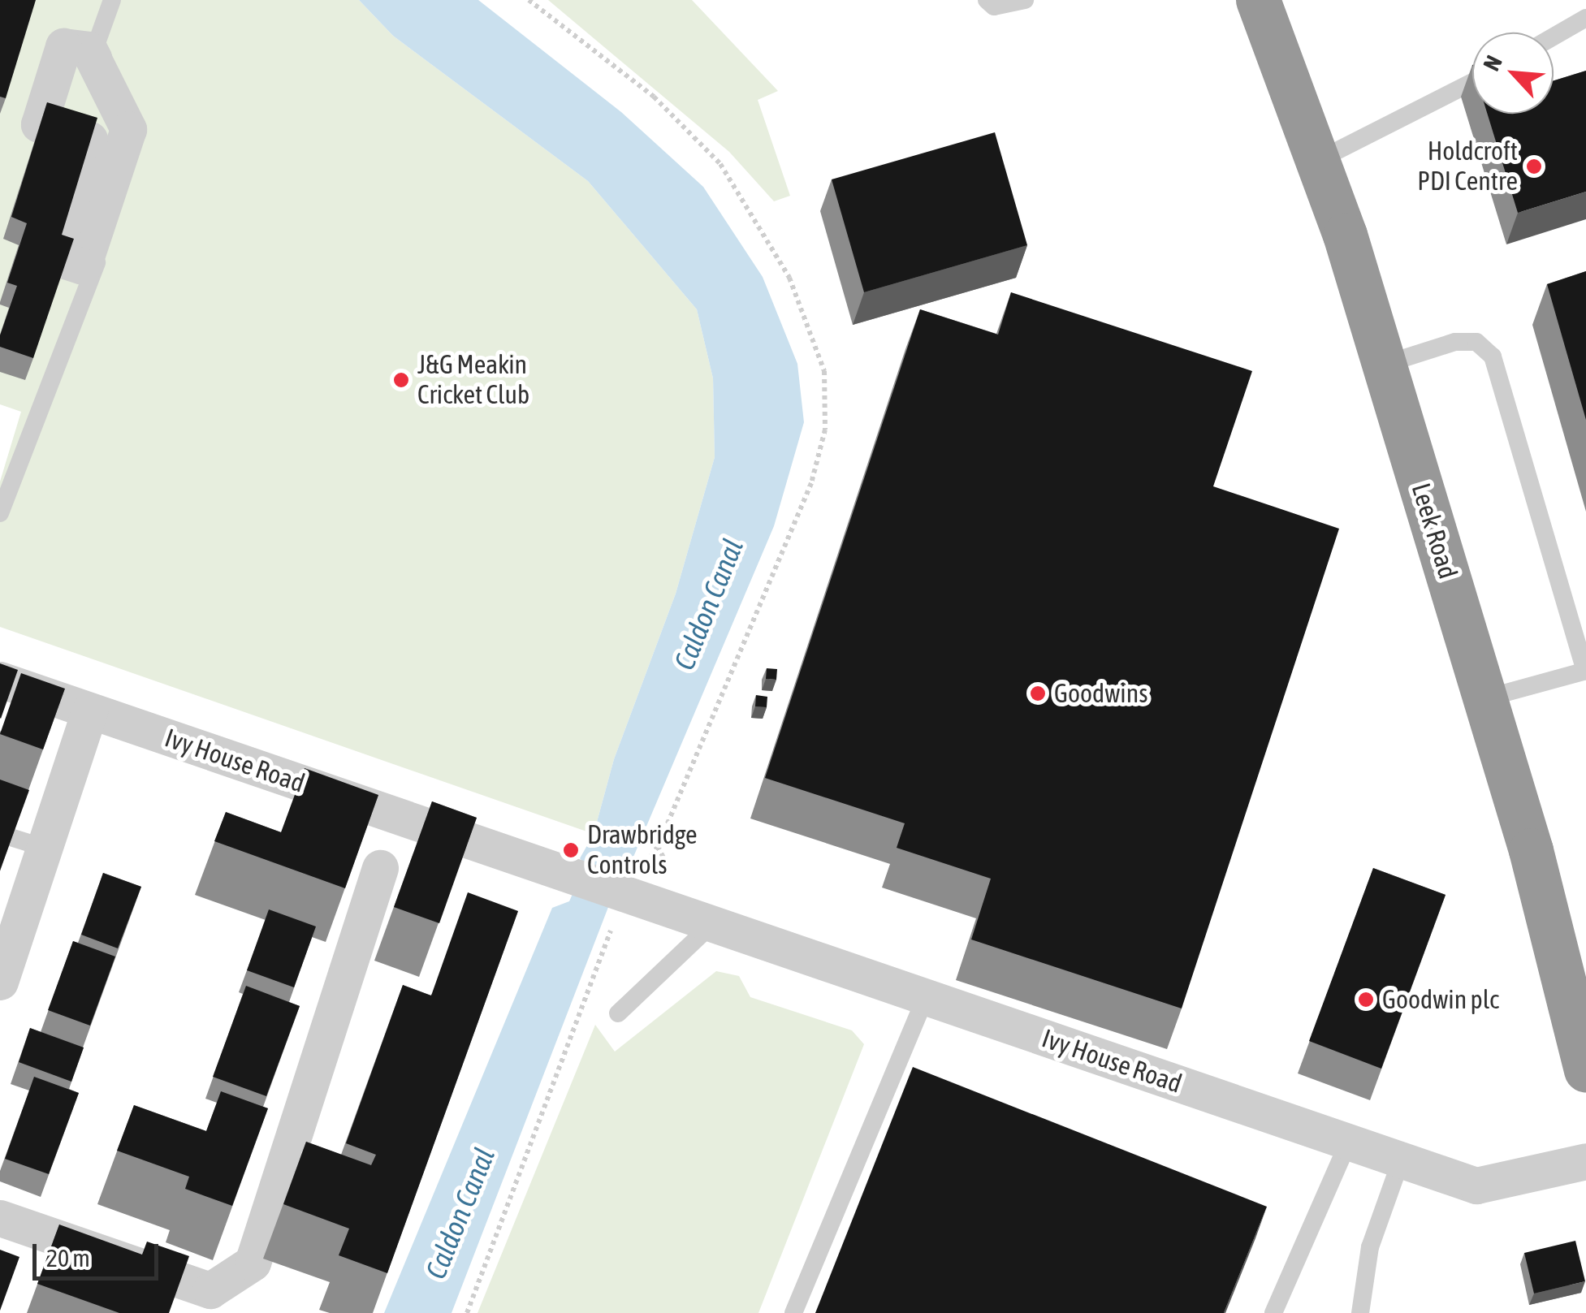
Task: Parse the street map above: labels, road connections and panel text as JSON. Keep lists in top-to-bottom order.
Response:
{
  "streets": {
    "highway": ["Leek Road"],
    "street": ["Ivy House Road"]
  },
  "water": ["Caldon Canal"],
  "places": [
    "Holdcroft PDI Centre",
    "J&G Meakin Cricket Club",
    "Goodwins",
    "Drawbridge Controls",
    "Goodwin plc"
  ],
  "scale_bar": "20 m",
  "north": "top left"
}
